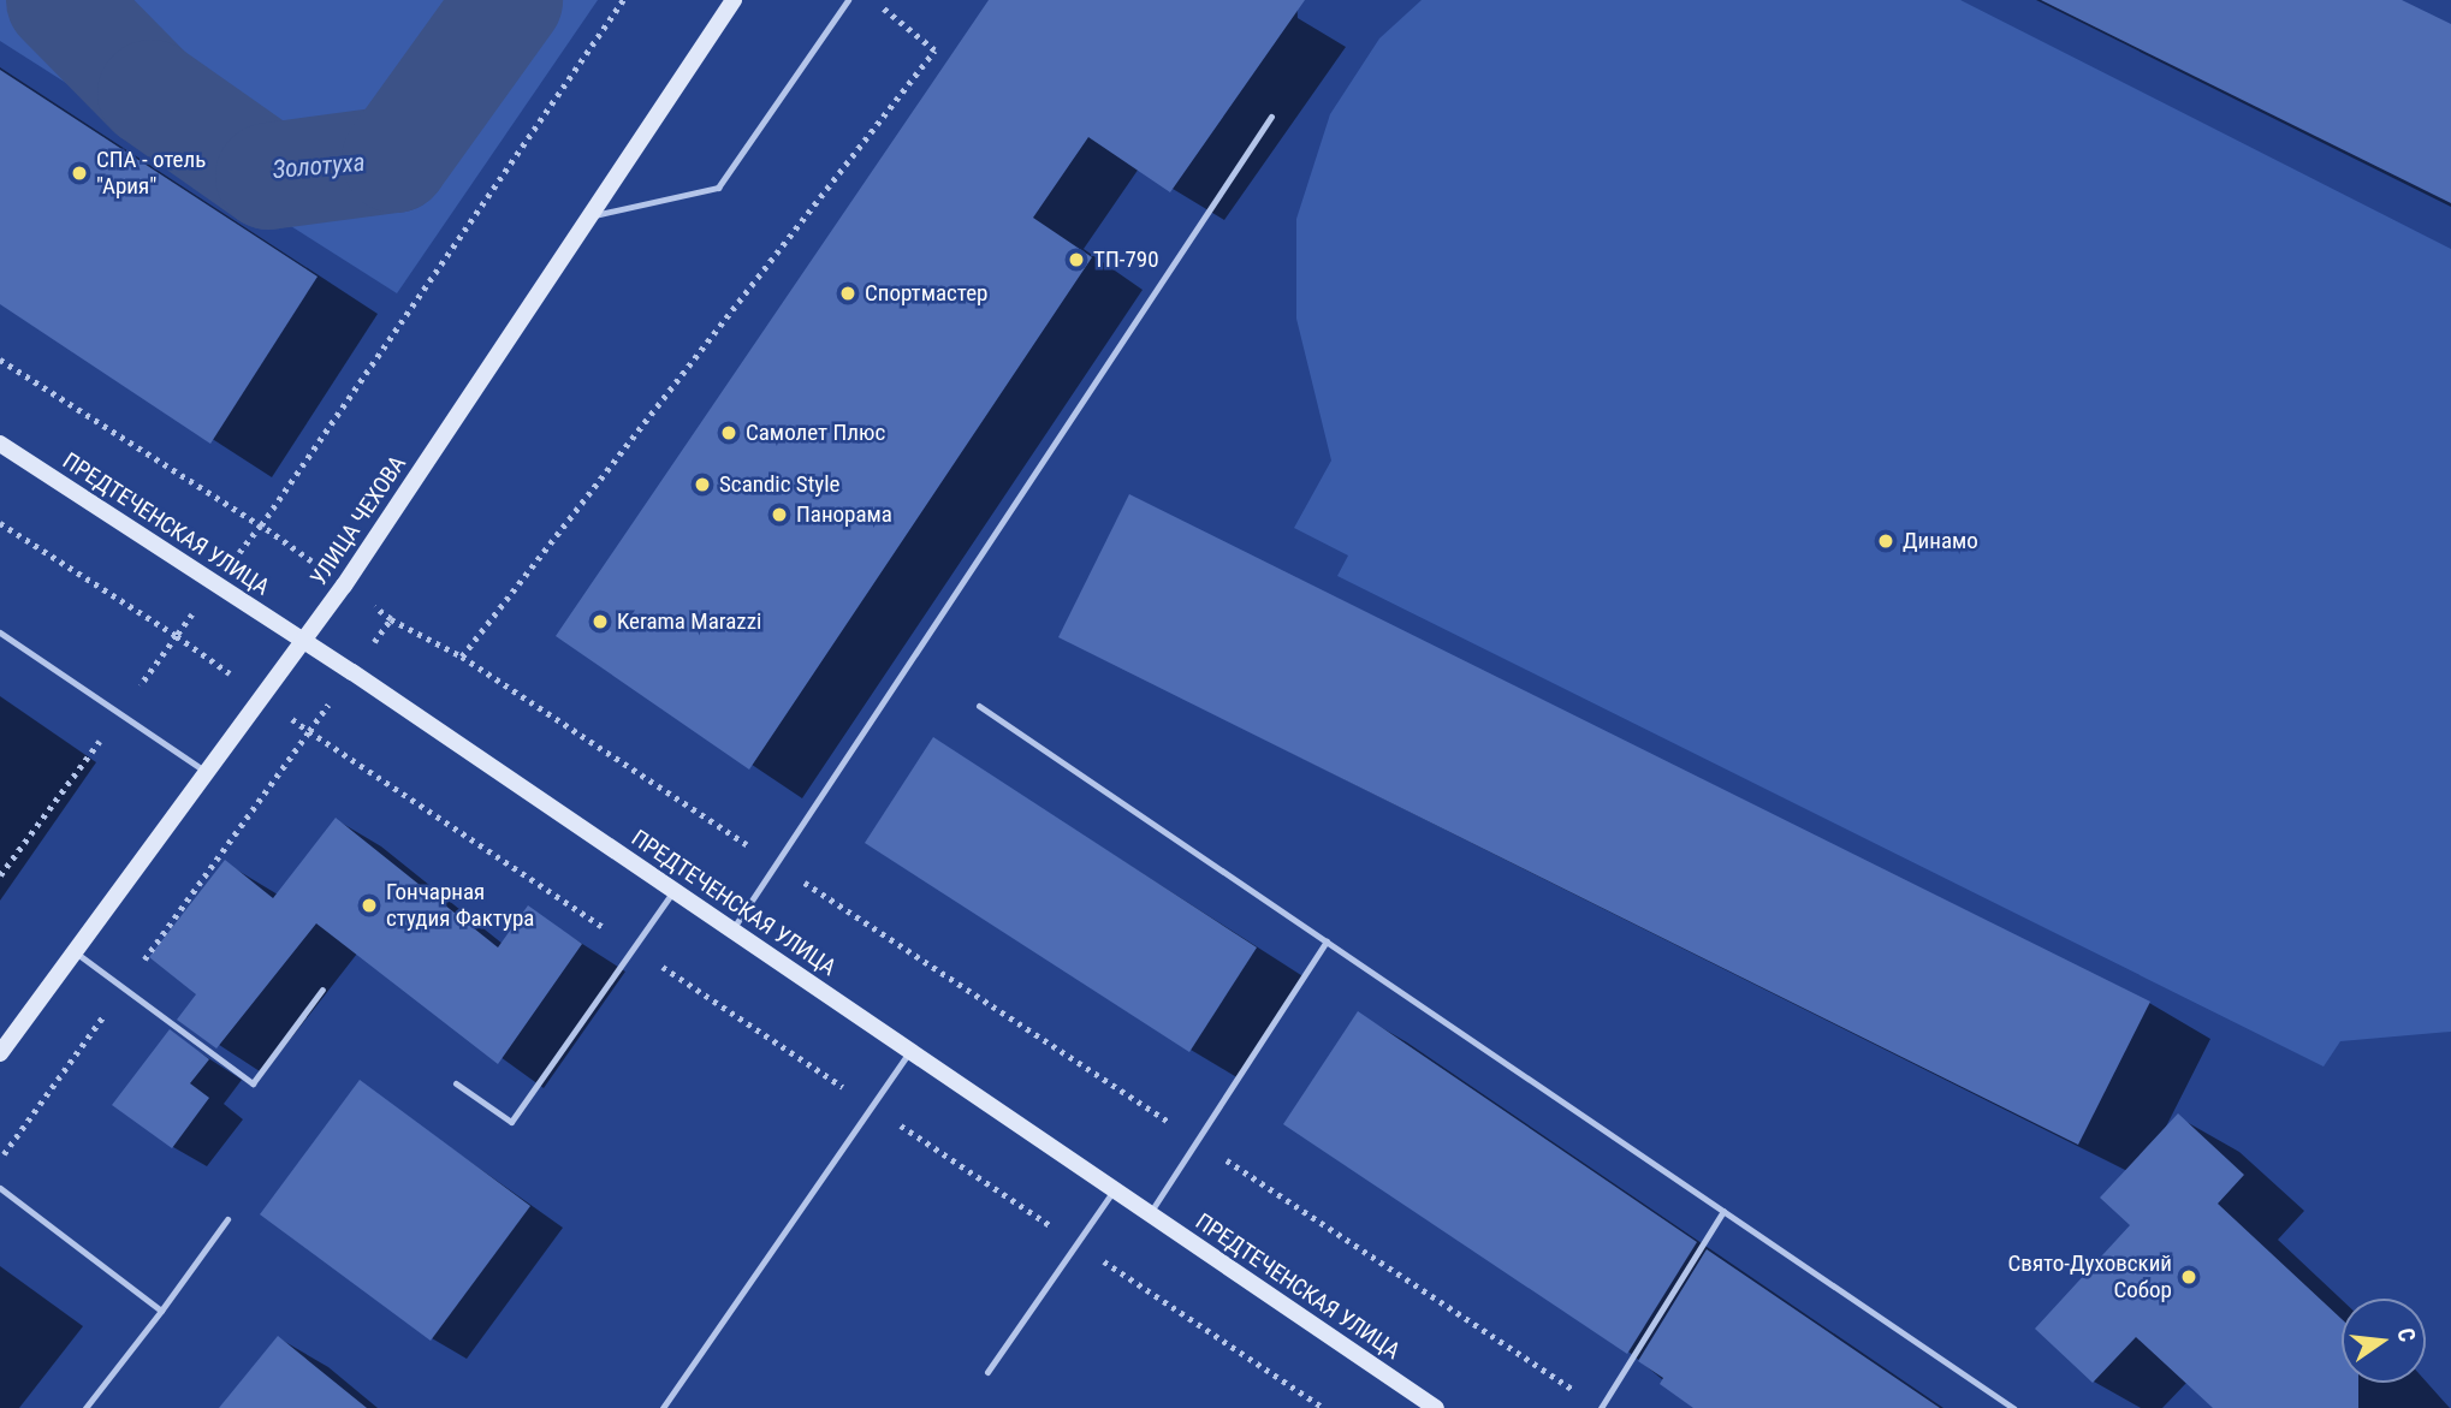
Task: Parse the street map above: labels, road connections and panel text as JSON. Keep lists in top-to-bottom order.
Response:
{
  "streets": {
    "street": ["УЛИЦА ЧЕХОВА", "ПРЕДТЕЧЕНСКАЯ УЛИЦА"]
  },
  "crossings": [
    ["УЛИЦА ЧЕХОВА", "ПРЕДТЕЧЕНСКАЯ УЛИЦА"]
  ],
  "water": ["Золотуха"],
  "places": [
    "СПА - отель \"Ария\"",
    "ТП-790",
    "Спортмастер",
    "Самолет Плюс",
    "Scandic Style",
    "Панорама",
    "Динамо",
    "Kerama Marazzi",
    "Гончарная студия Фактура",
    "Свято-Духовский Собор"
  ],
  "north": "right"
}
